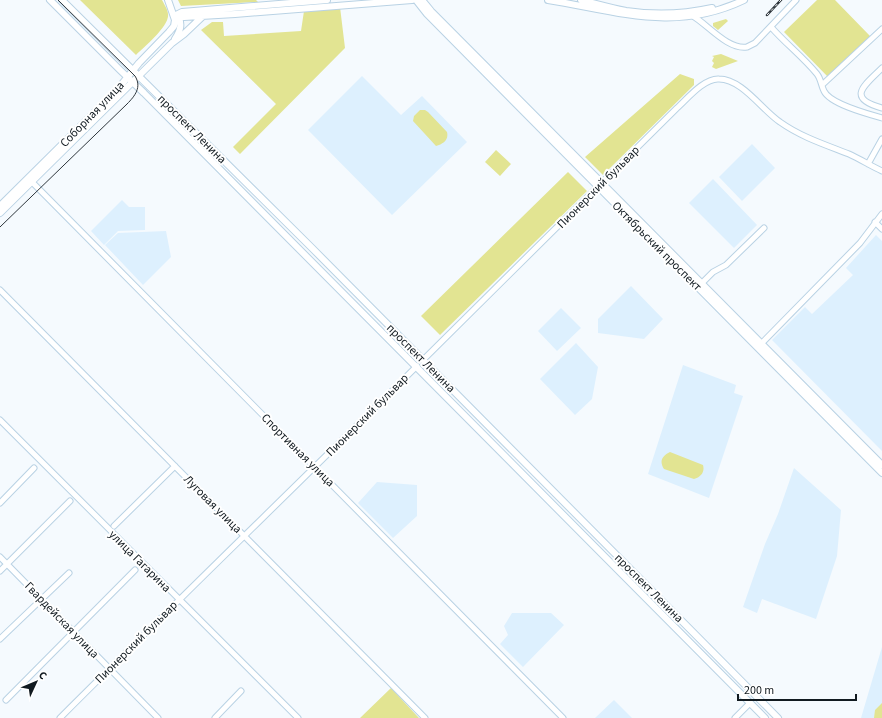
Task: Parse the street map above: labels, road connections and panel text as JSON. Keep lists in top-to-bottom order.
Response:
{
  "streets": {
    "main road": [
      "Соборная улица",
      "проспект Ленина",
      "Пионерский бульвар",
      "Октябрьский проспект"
    ],
    "street": [
      "Спортивная улица",
      "Луговая улица",
      "улица Гагарина",
      "Гвардейская улица"
    ]
  },
  "crossings": [
    ["Соборная улица", "проспект Ленина"],
    ["Соборная улица", "Спортивная улица"],
    ["проспект Ленина", "Пионерский бульвар"],
    ["Пионерский бульвар", "Октябрьский проспект"],
    ["Пионерский бульвар", "Спортивная улица"],
    ["Пионерский бульвар", "Луговая улица"],
    ["Пионерский бульвар", "улица Гагарина"],
    ["Пионерский бульвар", "Гвардейская улица"]
  ],
  "scale_bar": "200 m",
  "north": "top right"
}
